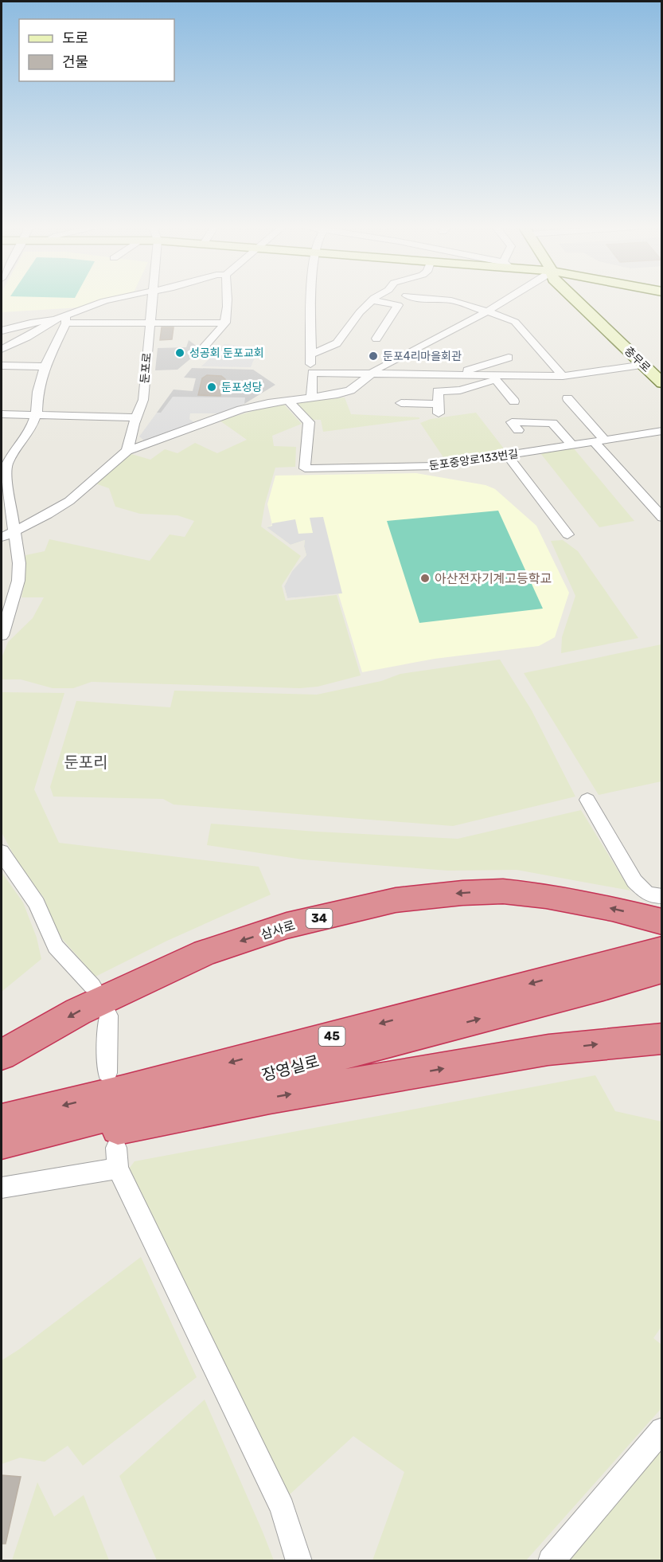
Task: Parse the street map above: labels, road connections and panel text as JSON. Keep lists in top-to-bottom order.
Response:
{
  "streets": {
    "highway": [
      "34",
      "삼사로",
      "45",
      "장영실로"
    ],
    "street": ["충무로", "둔포로", "둔포중앙로133번길"]
  },
  "crossings": [
    ["삼사로", "장영실로"]
  ],
  "districts": ["둔포리"],
  "places": [
    "성공회 둔포교회",
    "둔포4리마을회관",
    "둔포성당",
    "아산전자기계고등학교"
  ],
  "legend": ["도로", "건물"]
}
